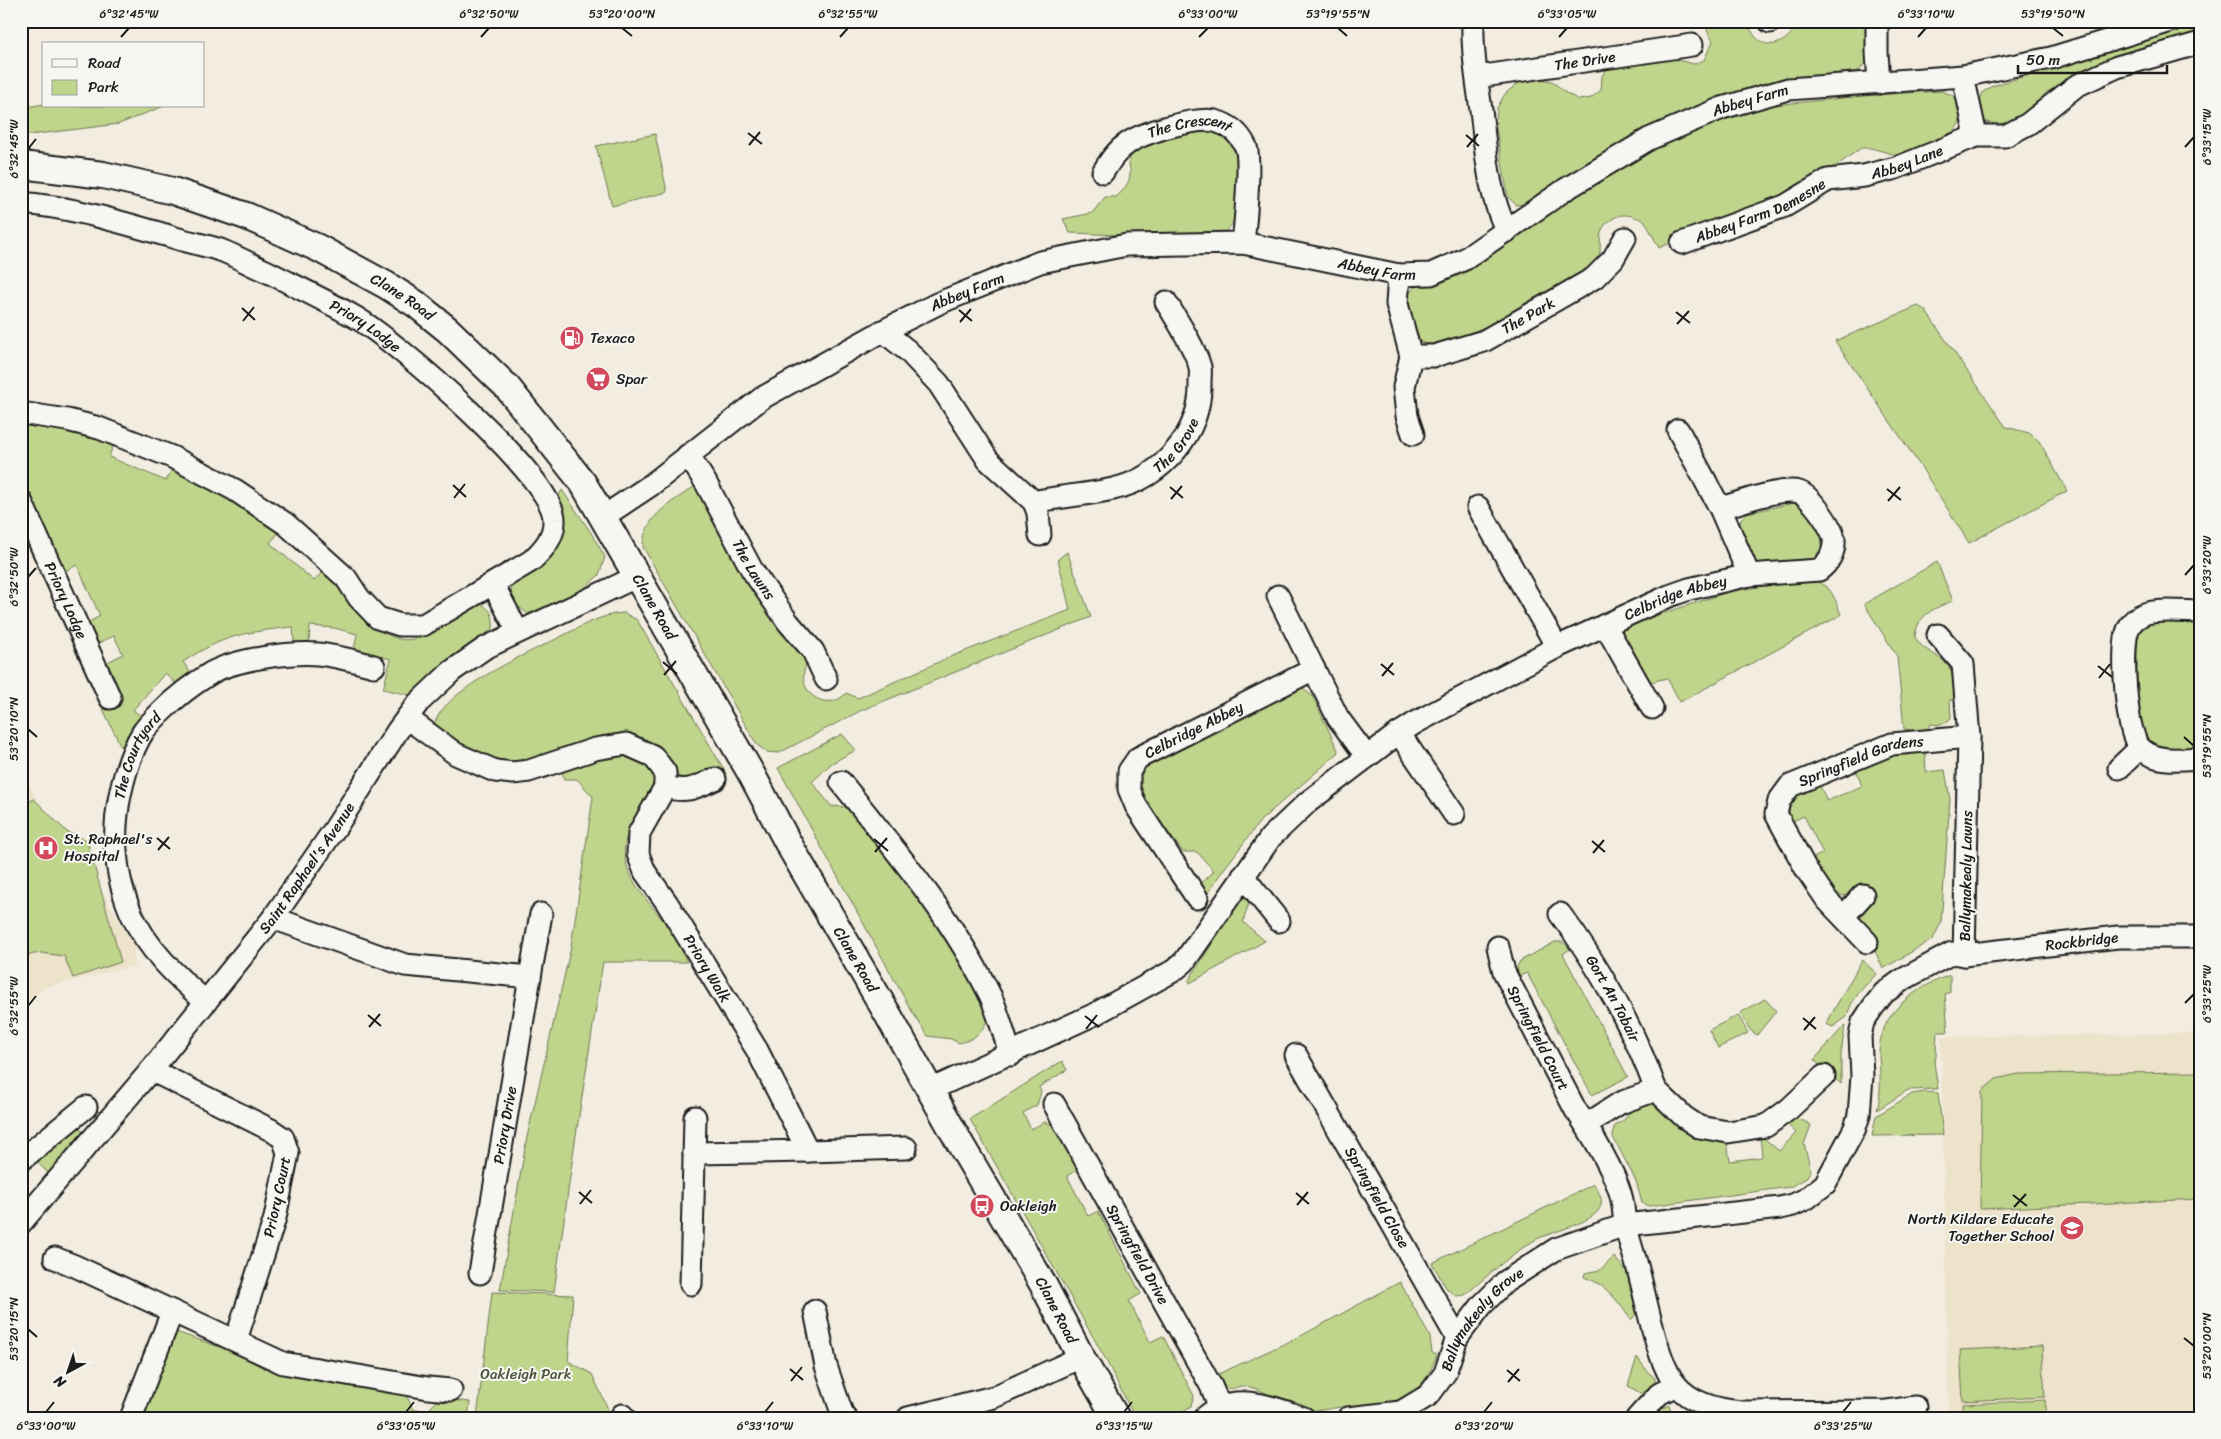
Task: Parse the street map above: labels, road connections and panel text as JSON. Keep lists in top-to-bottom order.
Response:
{
  "streets": {
    "main road": ["Clane Road"],
    "street": [
      "The Drive",
      "Abbey Farm",
      "The Crescent",
      "Abbey Lane",
      "Abbey Farm Demesne",
      "The Park",
      "Priory Lodge",
      "The Grove",
      "The Lawns",
      "Celbridge Abbey",
      "The Courtyard",
      "Springfield Gardens",
      "Saint Raphael's Avenue",
      "Ballymakealy Lawns",
      "Rockbridge",
      "Priory Walk",
      "Gort An Tobair",
      "Springfield Court",
      "Priory Drive",
      "Priory Court",
      "Springfield Close",
      "Springfield Drive",
      "Ballymakealy Grove"
    ]
  },
  "crossings": [
    ["Abbey Farm", "The Crescent"],
    ["Abbey Farm", "Clane Road"],
    ["Abbey Farm", "The Lawns"],
    ["Abbey Lane", "Abbey Farm Demesne"],
    ["Clane Road", "Celbridge Abbey"],
    ["Clane Road", "Saint Raphael's Avenue"],
    ["The Courtyard", "Saint Raphael's Avenue"],
    ["Springfield Gardens", "Ballymakealy Lawns"],
    ["Saint Raphael's Avenue", "Priory Court"],
    ["Ballymakealy Lawns", "Rockbridge"],
    ["Ballymakealy Lawns", "Ballymakealy Grove"],
    ["Springfield Court", "Ballymakealy Grove"],
    ["Springfield Close", "Ballymakealy Grove"]
  ],
  "parks": ["Oakleigh Park"],
  "places": {
    "fuel station": ["Texaco"],
    "supermarket": ["Spar"],
    "hospital": ["St. Raphael's Hospital"],
    "bus stop": ["Oakleigh"],
    "school or university": ["North Kildare Educate Together School"]
  },
  "legend": ["Road", "Park"],
  "scale_bar": "50 m",
  "north": "bottom left",
  "coordinates": [
    "6°32'45\"W",
    "6°32'50\"W",
    "53°20'00\"N",
    "6°32'55\"W",
    "6°33'00\"W",
    "53°19'55\"N",
    "6°33'05\"W",
    "6°33'10\"W",
    "53°19'50\"N",
    "6°33'15\"W",
    "6°33'20\"W",
    "53°20'10\"N",
    "6°33'25\"W",
    "53°20'15\"N"
  ]
}
